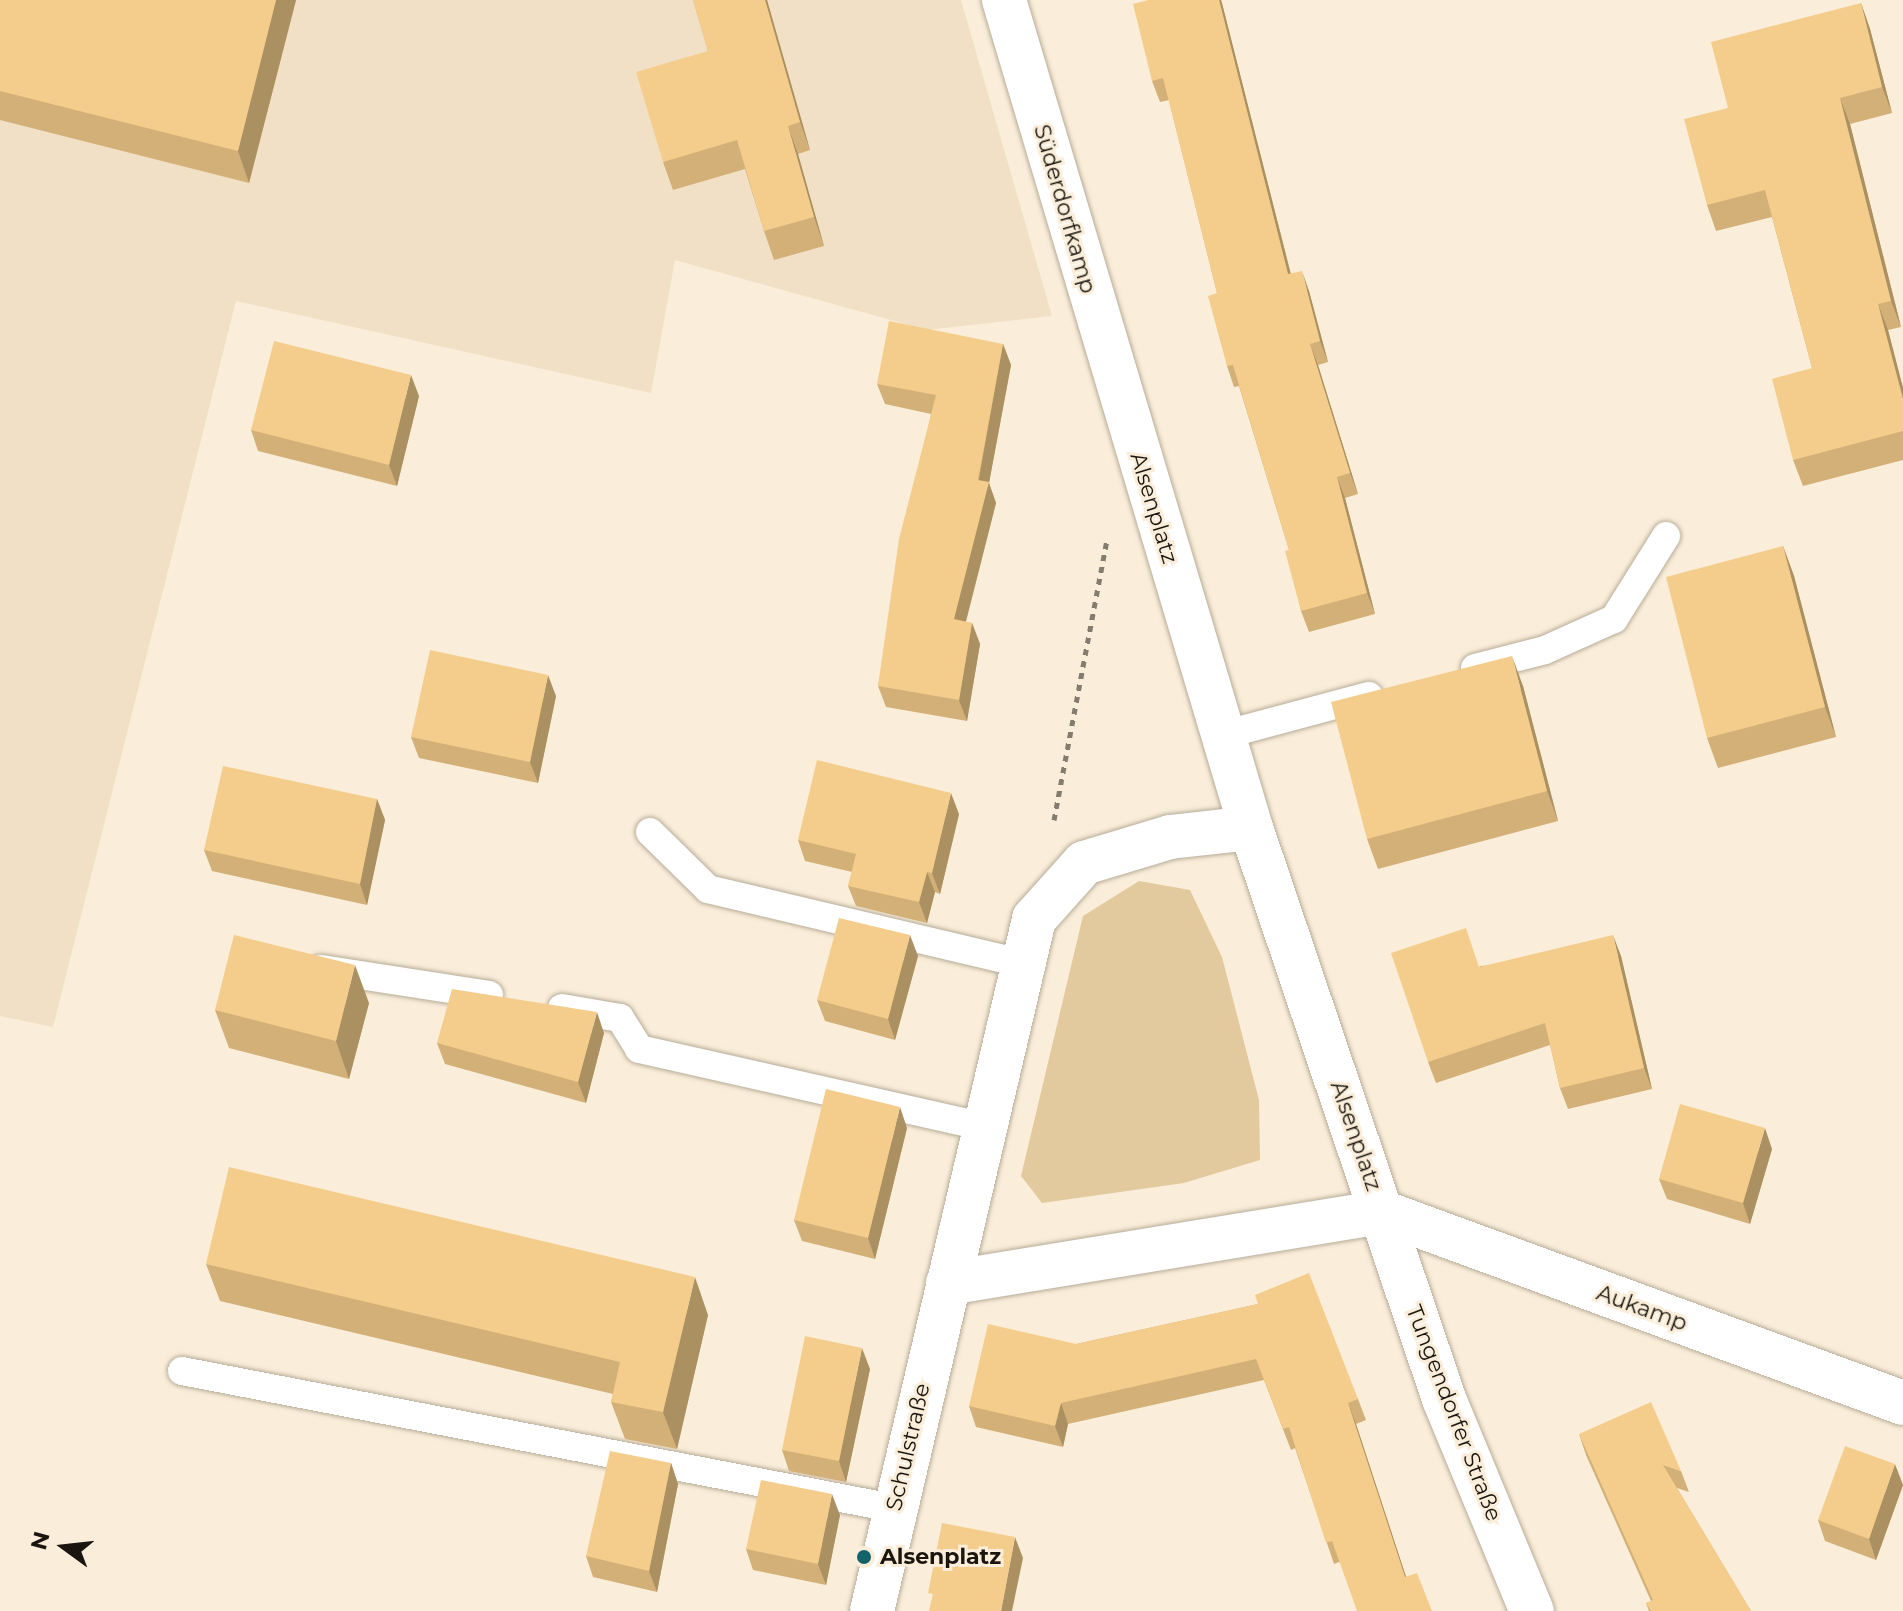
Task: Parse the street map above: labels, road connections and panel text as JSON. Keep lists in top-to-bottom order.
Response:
{
  "streets": {
    "street": [
      "Süderdorfkamp",
      "Alsenplatz",
      "Aukamp",
      "Tungendorfer Straße",
      "Schulstraße"
    ]
  },
  "crossings": [
    ["Süderdorfkamp", "Alsenplatz"],
    ["Alsenplatz", "Aukamp"],
    ["Alsenplatz", "Tungendorfer Straße"],
    ["Alsenplatz", "Schulstraße"],
    ["Aukamp", "Tungendorfer Straße"]
  ],
  "places": ["Alsenplatz"],
  "north": "left"
}
